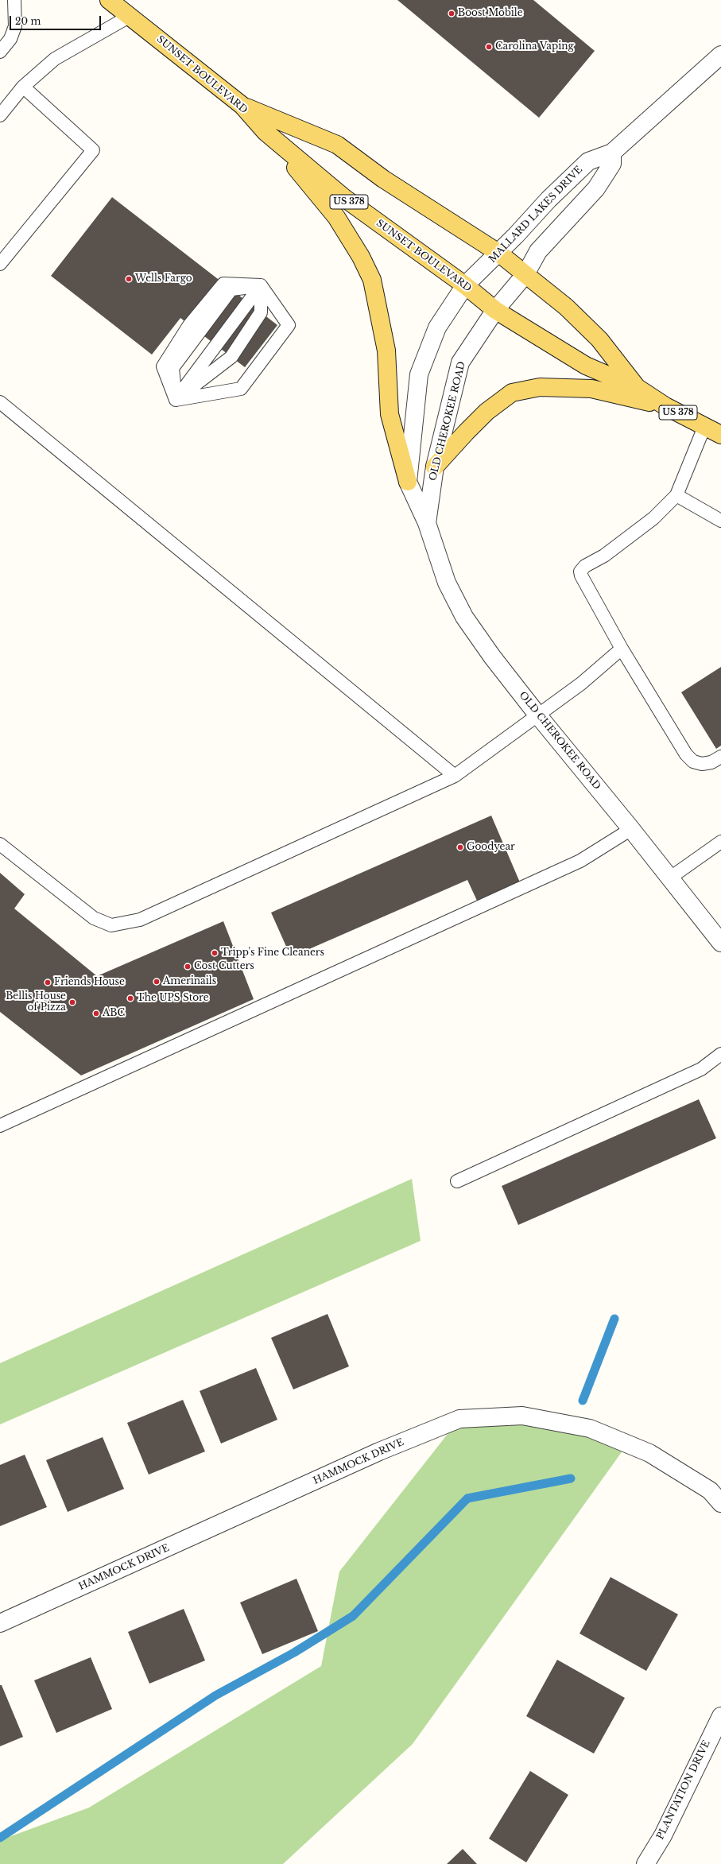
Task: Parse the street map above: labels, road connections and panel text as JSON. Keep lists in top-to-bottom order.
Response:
{
  "streets": {
    "main road": ["SUNSET BOULEVARD", "US 378"],
    "street": [
      "MALLARD LAKES DRIVE",
      "OLD CHEROKEE ROAD",
      "HAMMOCK DRIVE",
      "PLANTATION DRIVE"
    ]
  },
  "crossings": [
    ["SUNSET BOULEVARD", "MALLARD LAKES DRIVE"],
    ["SUNSET BOULEVARD", "OLD CHEROKEE ROAD"]
  ],
  "places": [
    "Boost Mobile",
    "Carolina Vaping",
    "Wells Fargo",
    "Goodyear",
    "Tripp's Fine Cleaners",
    "Cost Cutters",
    "Amerinails",
    "Friends House",
    "The UPS Store",
    "Bellis House of Pizza",
    "ABC"
  ],
  "scale_bar": "20 m"
}
